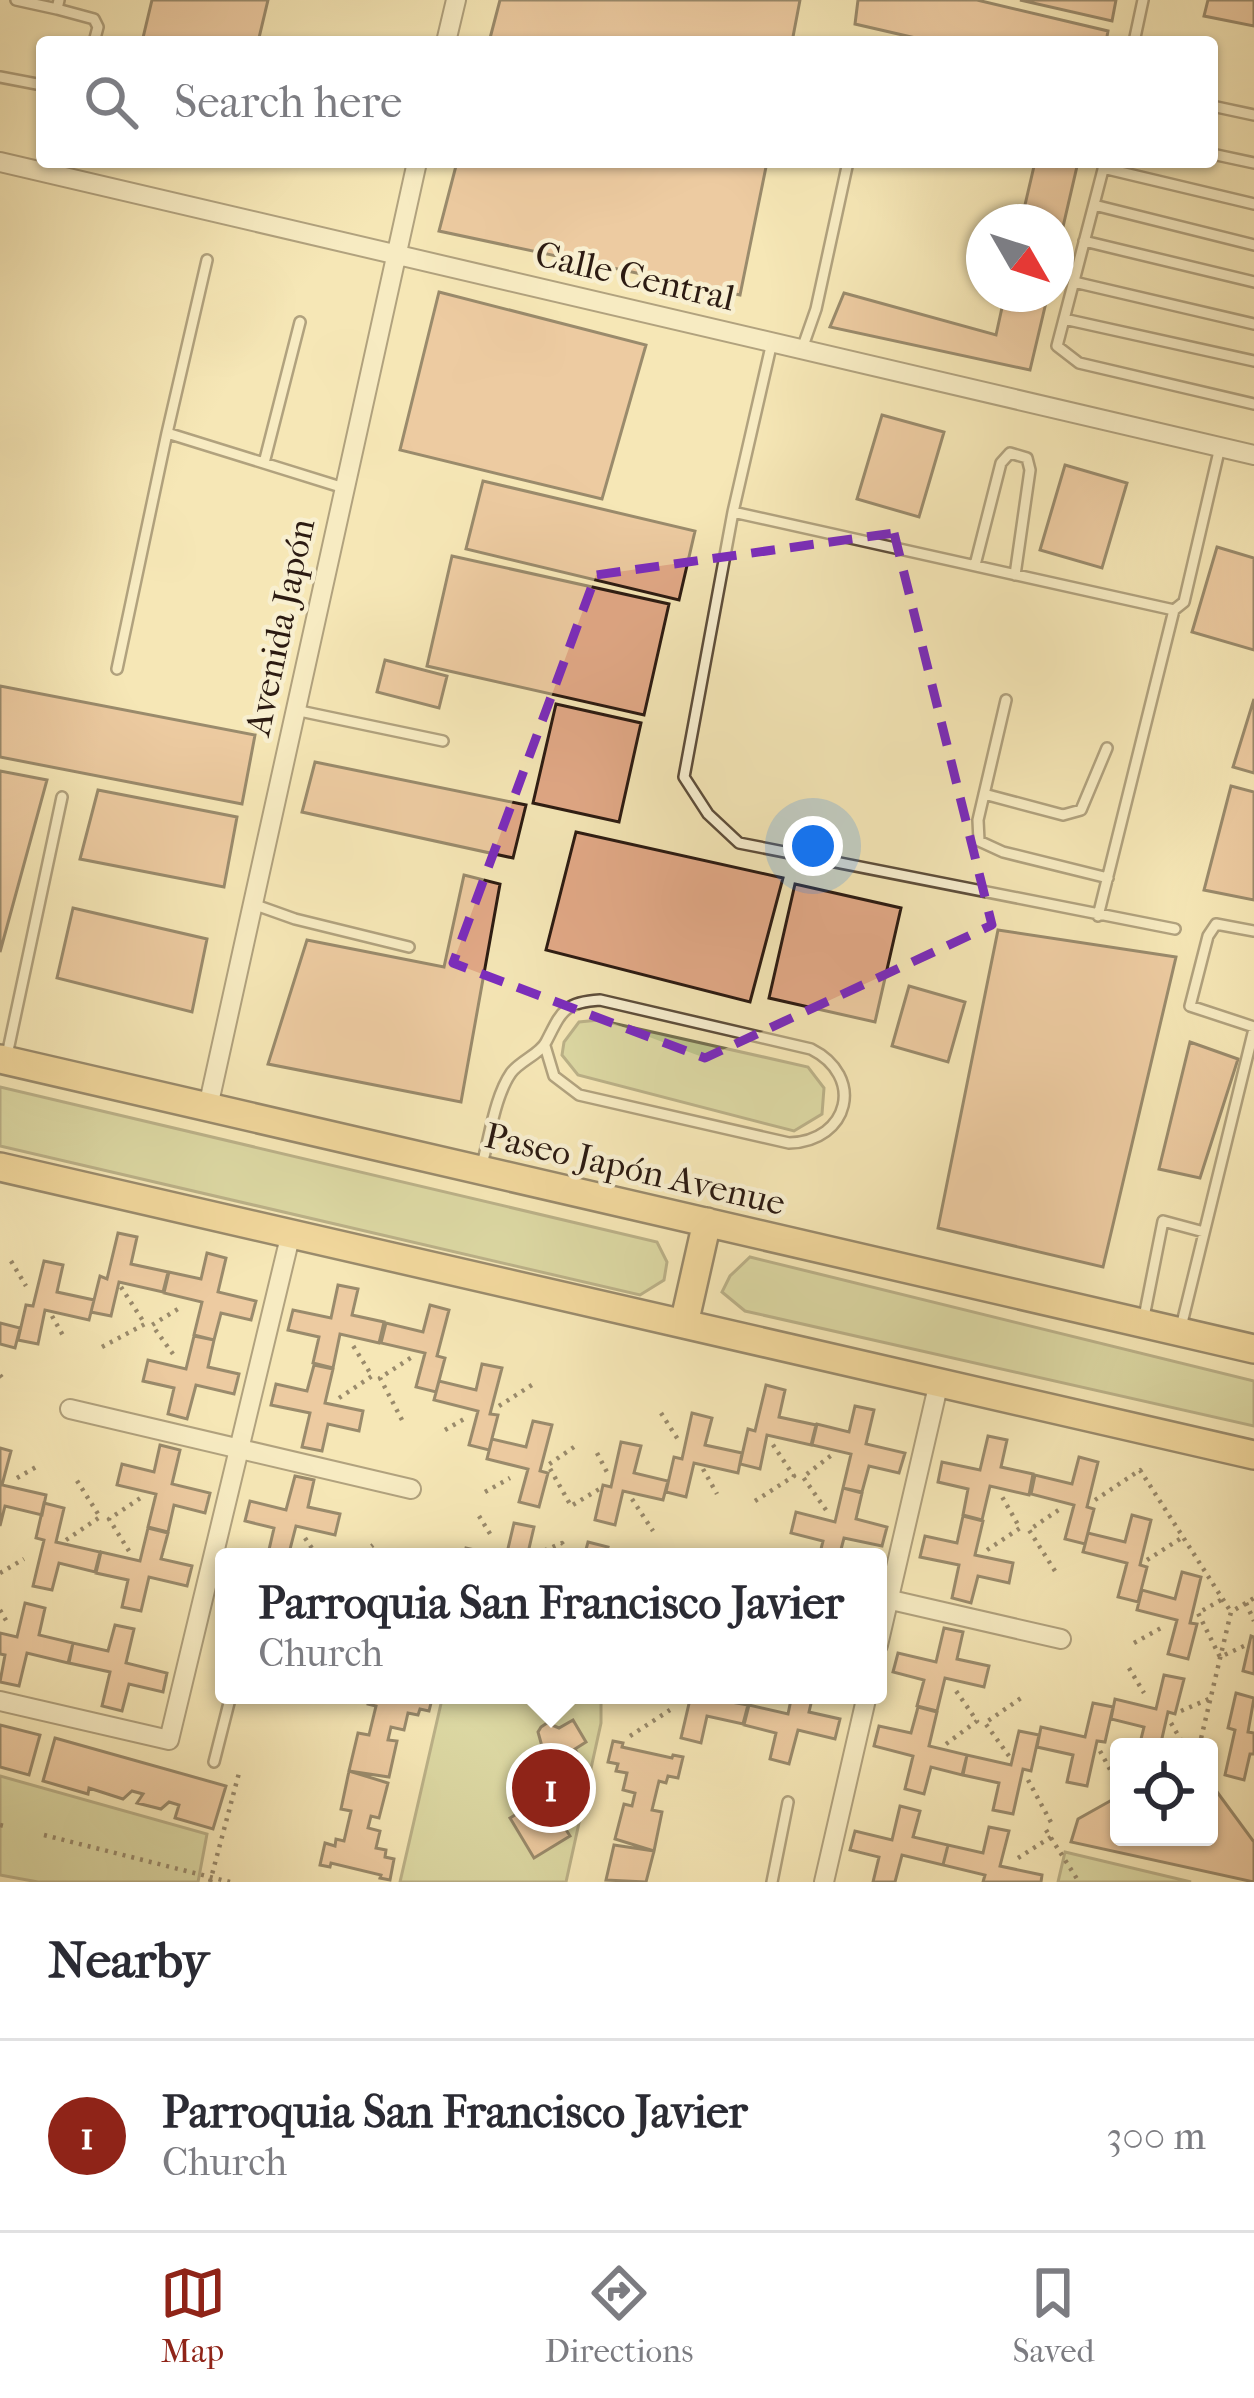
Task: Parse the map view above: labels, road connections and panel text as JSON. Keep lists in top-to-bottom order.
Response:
{
  "streets": {
    "main road": ["Paseo Japón Avenue"],
    "street": ["Calle Central", "Avenida Japón"]
  },
  "crossings": [
    ["Calle Central", "Avenida Japón"],
    ["Avenida Japón", "Paseo Japón Avenue"]
  ],
  "north": "bottom right",
  "page": {
    "search": "Search here",
    "popup": ["Parroquia San Francisco Javier", "Church"],
    "pins": "1",
    "heading": "Nearby",
    "list": [
      {
        "mark": "1",
        "name": "Parroquia San Francisco Javier",
        "note": "Church",
        "value": "300 m"
      }
    ],
    "nav": ["Map", "Directions", "Saved"]
  }
}
